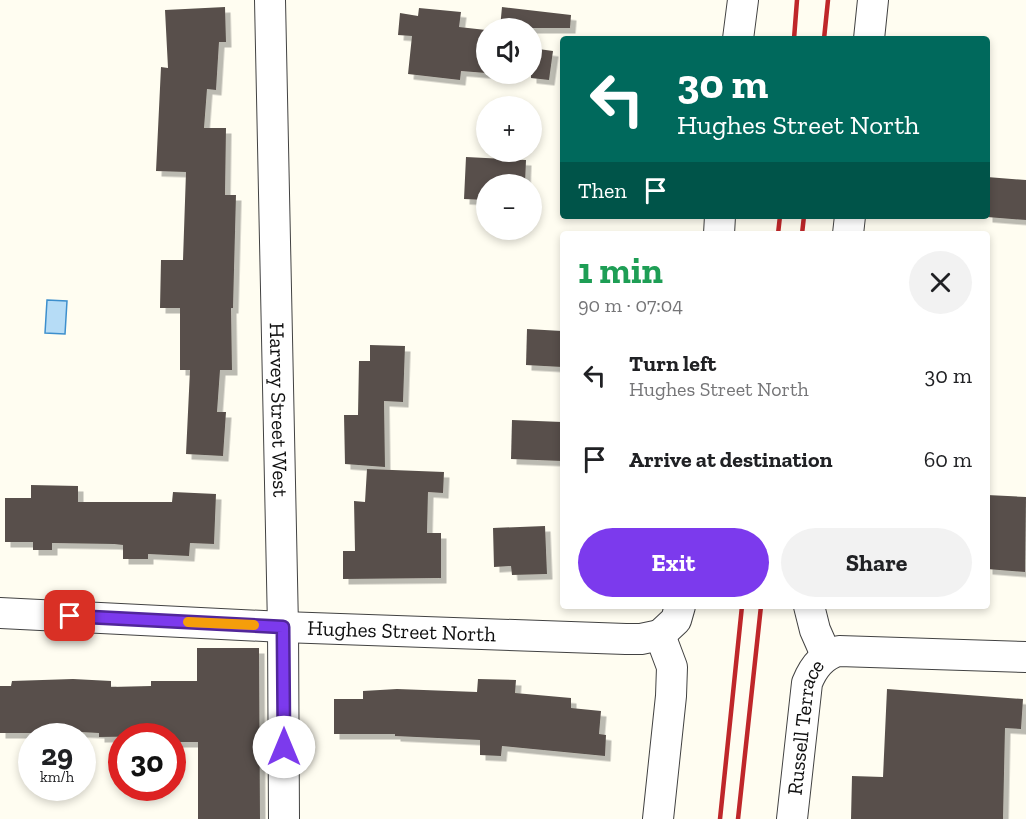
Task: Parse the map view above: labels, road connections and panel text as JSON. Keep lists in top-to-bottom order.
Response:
{
  "streets": {
    "street": ["Harvey Street West", "Hughes Street North", "Russell Terrace"]
  },
  "crossings": [
    ["Harvey Street West", "Hughes Street North"]
  ],
  "page": {
    "map_buttons": ["+", "−"],
    "turn": ["30 m", "Hughes Street North"],
    "then": "Then",
    "heading": ["1 min", "90 m · 07:04"],
    "list": [
      {
        "name": "Turn left",
        "note": "Hughes Street North",
        "value": "30 m"
      },
      {
        "name": "Arrive at destination",
        "value": "60 m"
      }
    ],
    "buttons": ["Exit", "Share"],
    "speed": "29 km/h",
    "limit": "30"
  }
}
